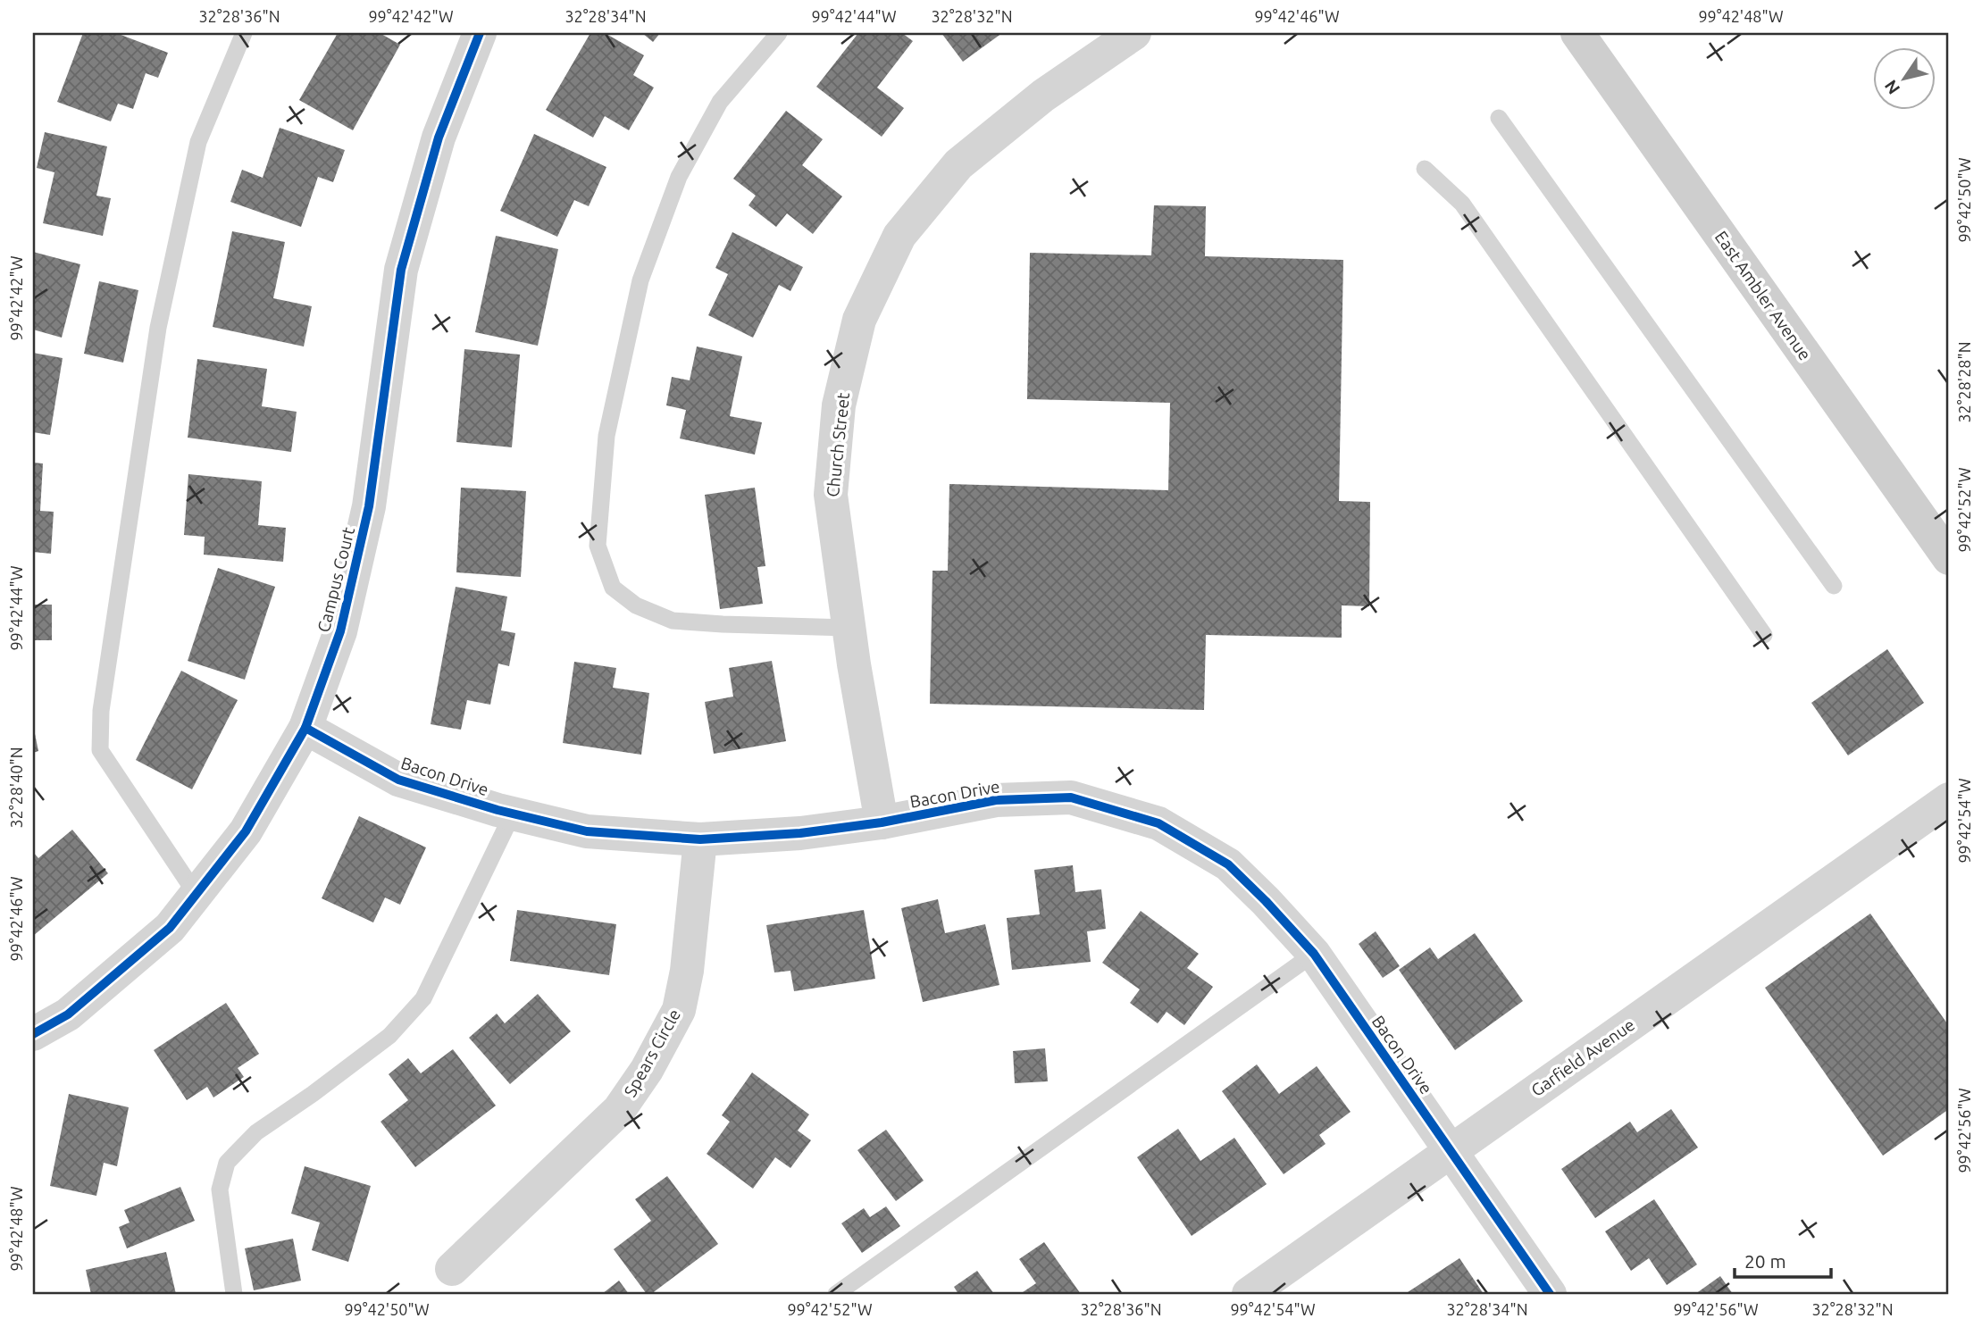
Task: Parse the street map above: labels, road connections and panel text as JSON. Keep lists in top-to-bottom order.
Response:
{
  "streets": {
    "main road": ["East Ambler Avenue"],
    "street": [
      "Church Street",
      "Campus Court",
      "Bacon Drive",
      "Spears Circle",
      "Garfield Avenue"
    ]
  },
  "crossings": [
    ["Church Street", "Bacon Drive"],
    ["Campus Court", "Bacon Drive"],
    ["Bacon Drive", "Spears Circle"],
    ["Bacon Drive", "Garfield Avenue"]
  ],
  "scale_bar": "20 m",
  "north": "bottom left",
  "coordinates": [
    "32°28'36\"N",
    "99°42'42\"W",
    "32°28'34\"N",
    "99°42'44\"W",
    "32°28'32\"N",
    "99°42'46\"W",
    "99°42'48\"W",
    "99°42'50\"W",
    "32°28'28\"N",
    "99°42'52\"W",
    "32°28'40\"N",
    "99°42'54\"W",
    "99°42'56\"W"
  ]
}
